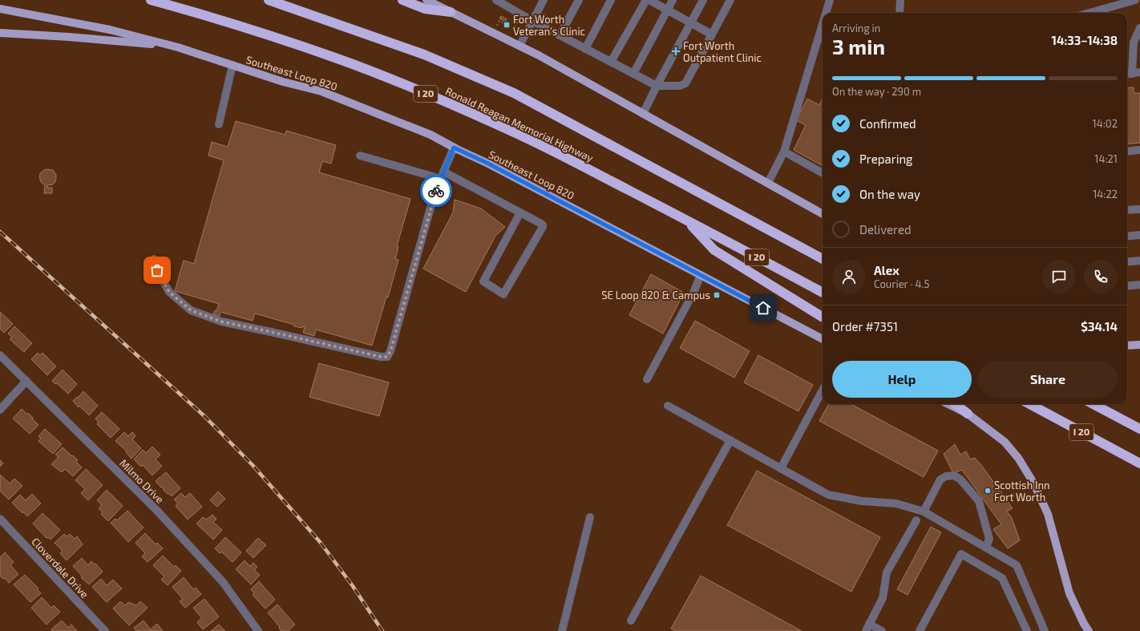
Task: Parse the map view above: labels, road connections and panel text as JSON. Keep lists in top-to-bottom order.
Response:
{
  "streets": {
    "highway": ["I 20", "Ronald Reagan Memorial Highway"],
    "main road": ["Southeast Loop 820"],
    "street": ["Milmo Drive", "Cloverdale Drive"]
  },
  "places": {
    "transit": ["Fort Worth Veteran's Clinic", "SE Loop 820 & Campus"],
    "health": ["Fort Worth Outpatient Clinic"],
    "other": ["Scottish Inn Fort Worth"]
  },
  "page": {
    "heading": ["3 min", "Arriving in", "14:33–14:38"],
    "panel": [
      "Alex",
      "Courier · 4.5",
      "Order #7351",
      "$34.14"
    ],
    "bar": "On the way · 290 m",
    "list": [
      ["Confirmed", "14:02"],
      ["Preparing", "14:21"],
      ["On the way", "14:22"],
      "Delivered"
    ],
    "buttons": ["Help", "Share"]
  }
}
